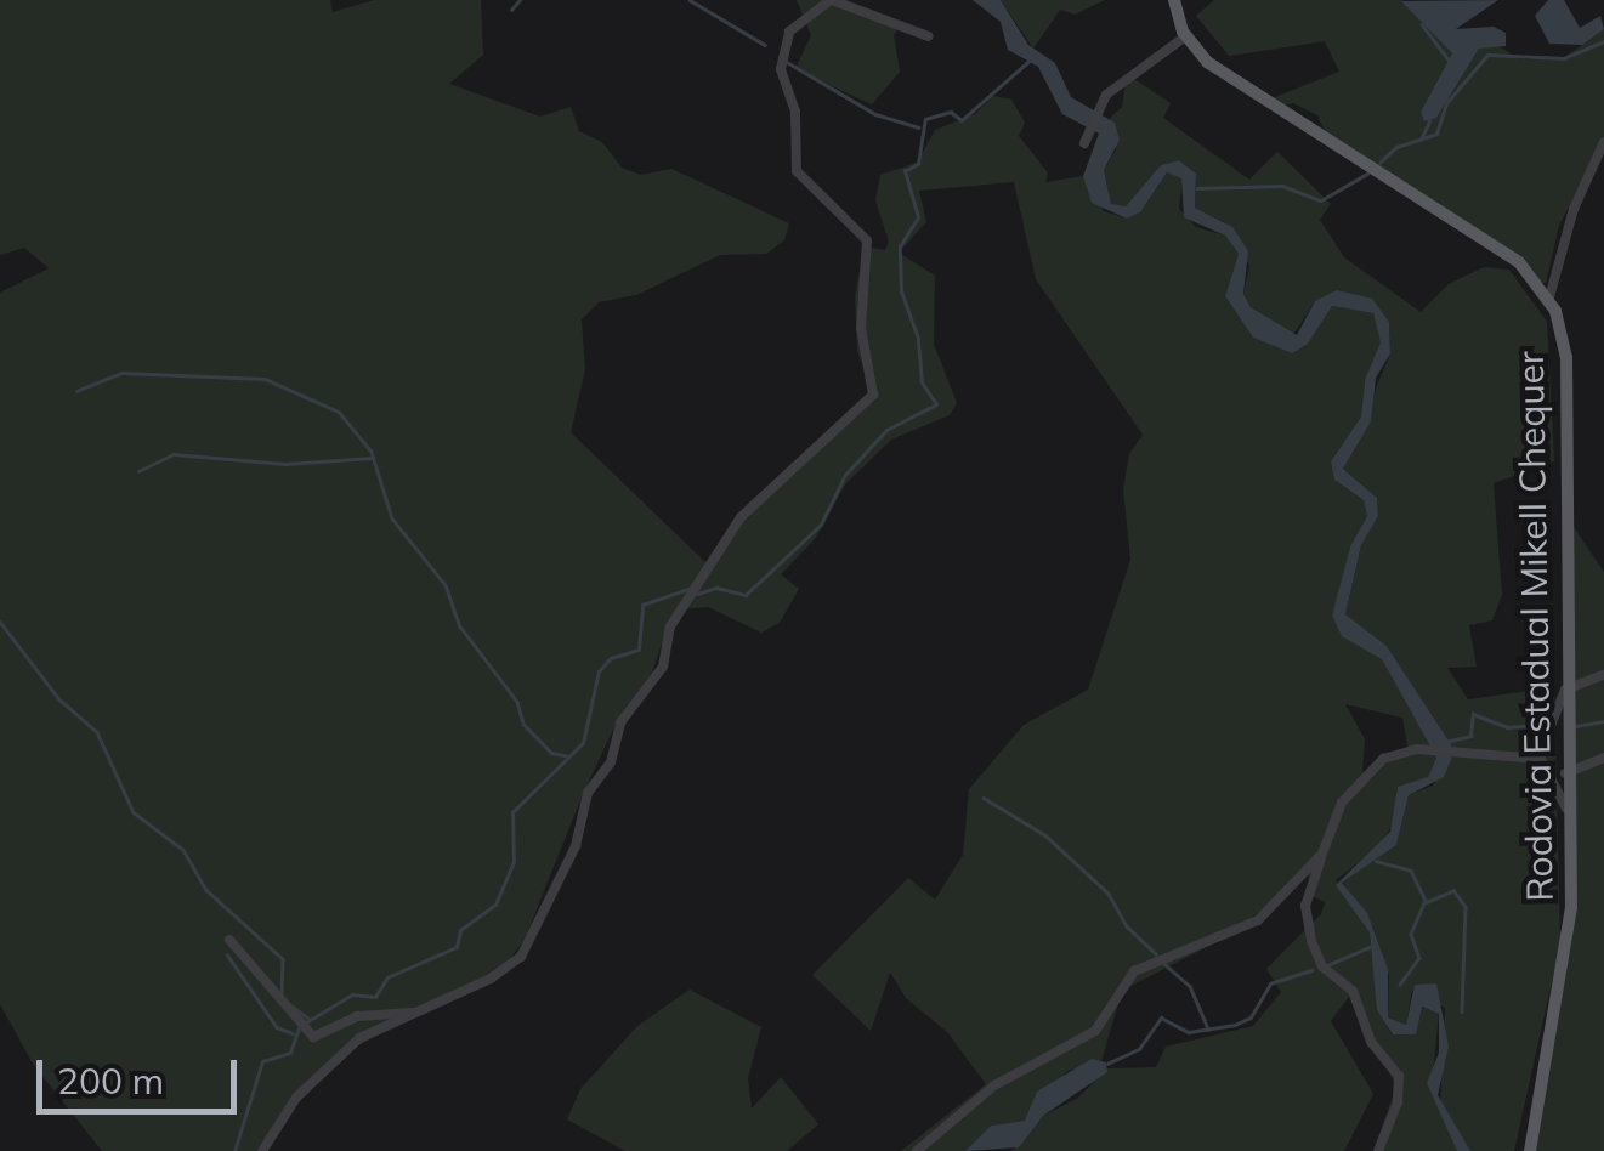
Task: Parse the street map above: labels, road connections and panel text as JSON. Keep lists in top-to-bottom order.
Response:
{
  "streets": {
    "main road": ["Rodovia Estadual Mikell Chequer"]
  },
  "scale_bar": "200 m"
}
